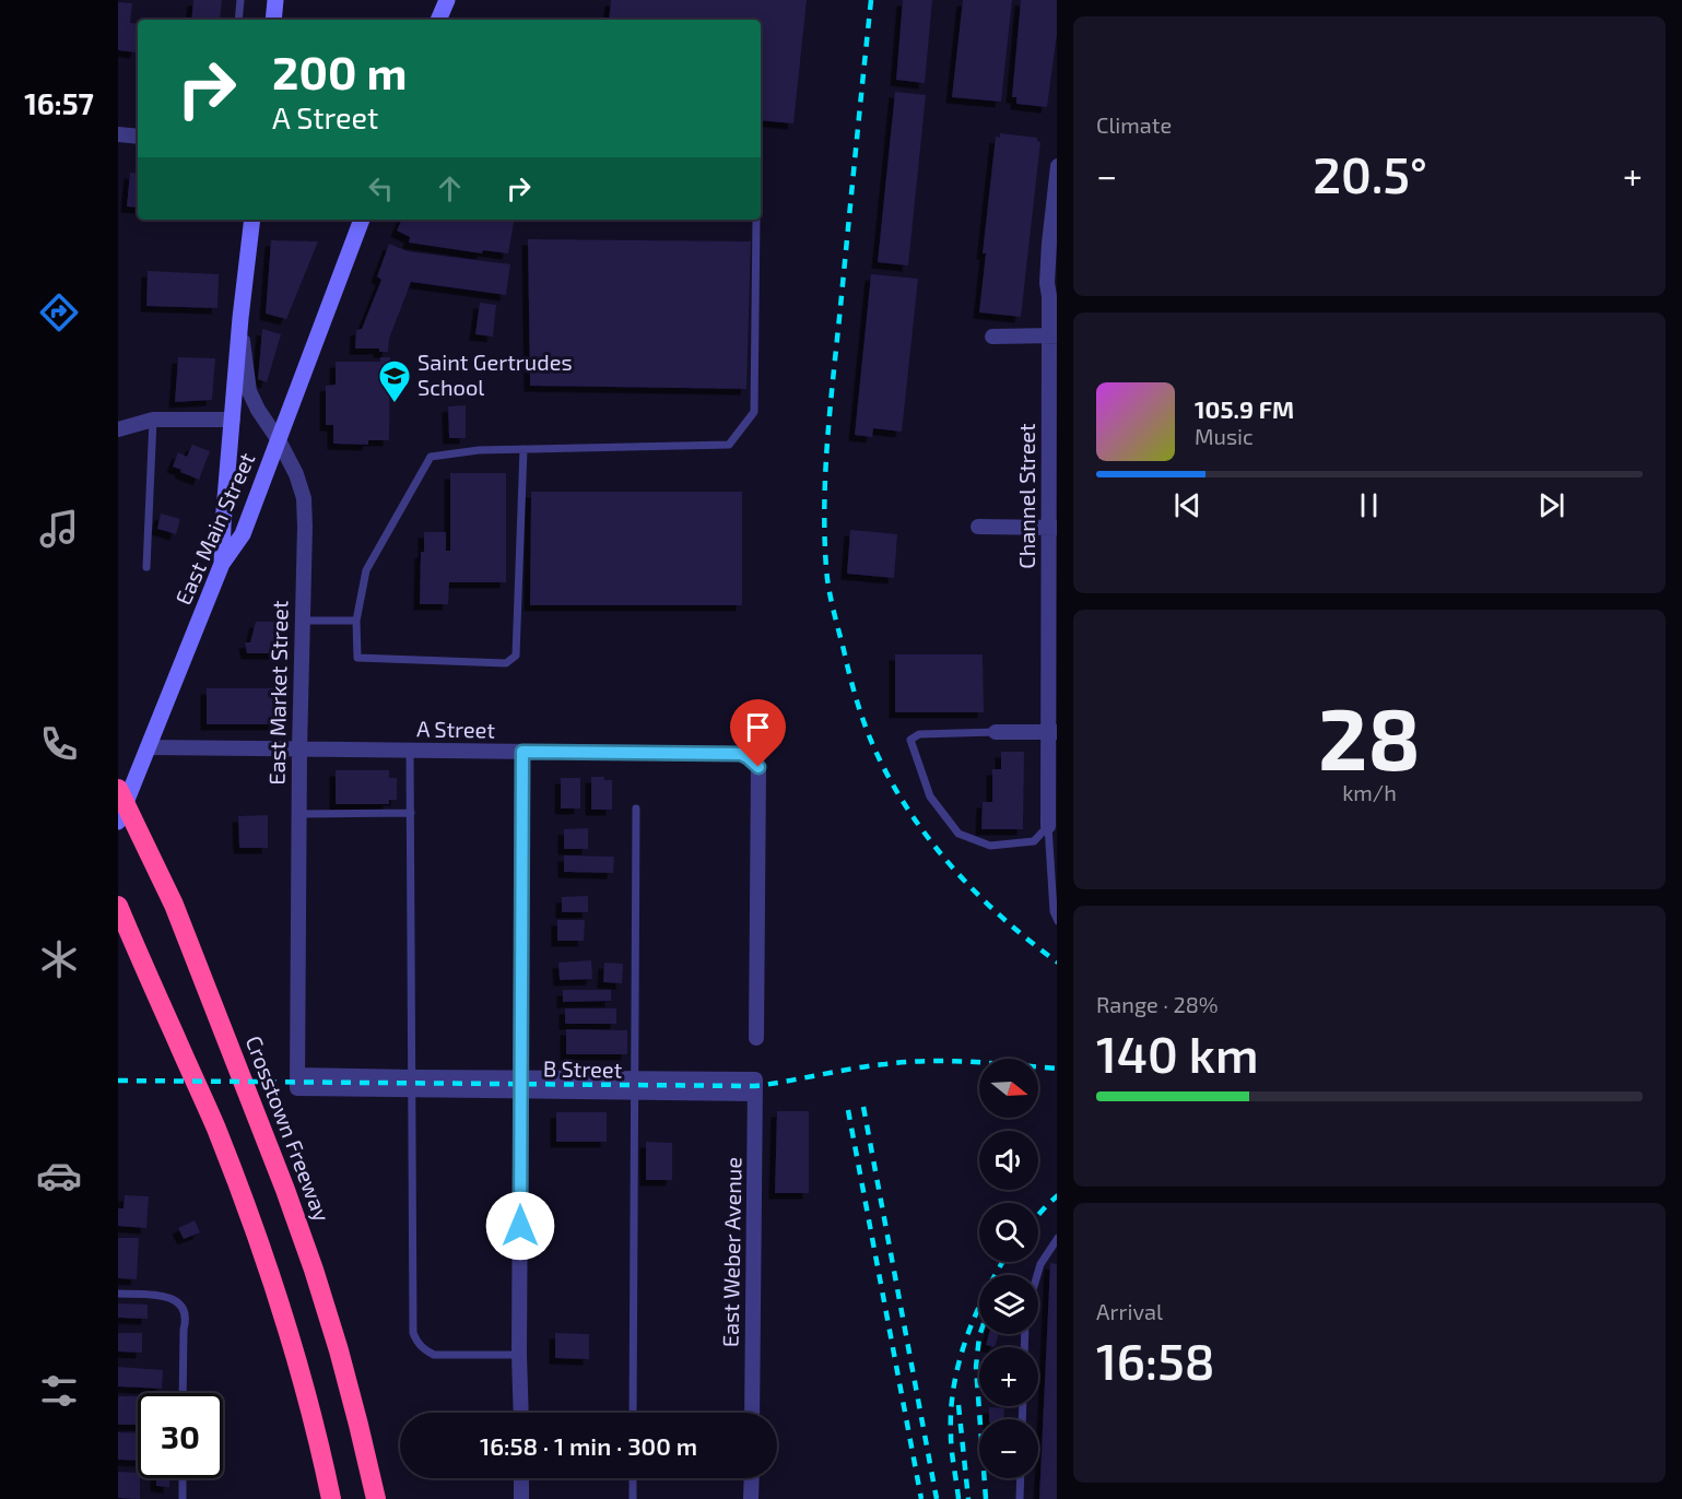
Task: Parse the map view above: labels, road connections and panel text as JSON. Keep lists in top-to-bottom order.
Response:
{
  "streets": {
    "highway": ["Crosstown Freeway"],
    "main road": ["East Main Street", "East Market Street"],
    "street": [
      "Channel Street",
      "A Street",
      "B Street",
      "East Weber Avenue"
    ]
  },
  "crossings": [
    ["East Main Street", "East Market Street"],
    ["East Main Street", "A Street"],
    ["East Market Street", "A Street"],
    ["East Market Street", "B Street"],
    ["B Street", "East Weber Avenue"]
  ],
  "places": {
    "school or university": ["Saint Gertrudes School"]
  },
  "north": "right",
  "page": {
    "tabs": "16:57",
    "tile": [
      "Climate",
      ["28", "km/h"],
      ["Range · 28%", "140 km"],
      ["Arrival", "16:58"]
    ],
    "turn": ["200 m", "A Street"],
    "heat": ["−", "20.5°", "+"],
    "song": ["105.9 FM", "Music"],
    "map_buttons": ["+", "−"],
    "limit": "30",
    "trip": "16:58 · 1 min · 300 m"
  }
}
